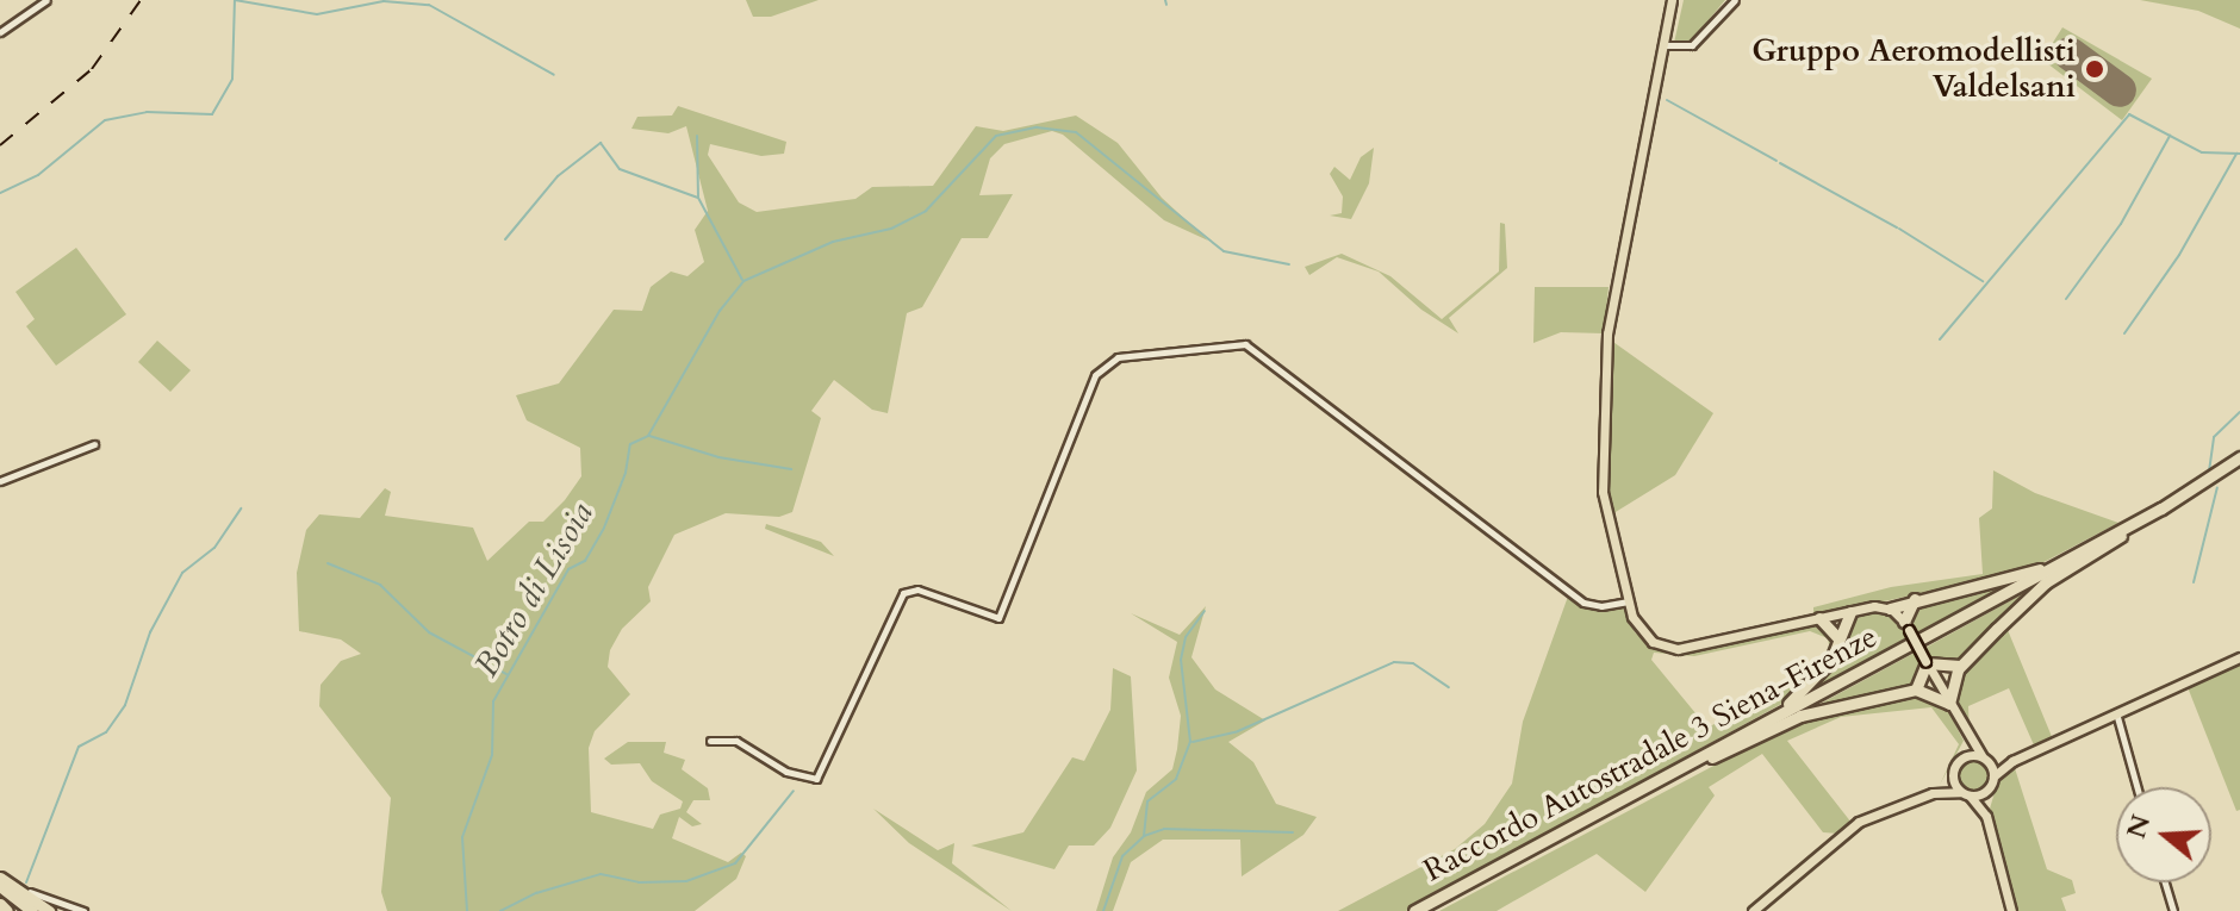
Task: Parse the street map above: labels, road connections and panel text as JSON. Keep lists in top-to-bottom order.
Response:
{
  "streets": {
    "highway": ["Raccordo Autostradale 3 Siena-Firenze"]
  },
  "water": ["Botro di Lisoia"],
  "places": ["Gruppo Aeromodellisti Valdelsani"],
  "north": "left"
}
